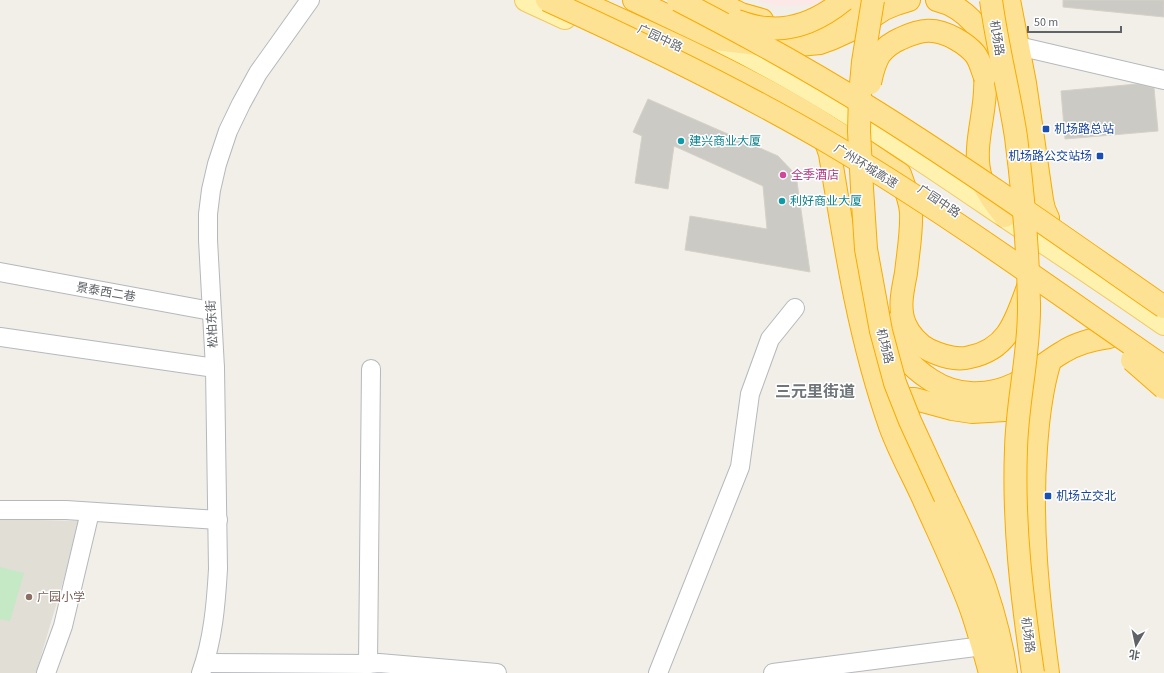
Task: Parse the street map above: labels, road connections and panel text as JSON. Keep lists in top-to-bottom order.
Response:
{
  "streets": {
    "highway": ["广园中路", "机场路", "广州环城高速"],
    "street": ["景泰西二巷", "松柏东街"]
  },
  "crossings": [
    ["广园中路", "广州环城高速"],
    ["机场路", "广州环城高速"],
    ["景泰西二巷", "松柏东街"]
  ],
  "districts": ["三元里街道"],
  "places": {
    "transit": ["机场路总站", "机场路公交站场", "机场立交北"],
    "other": [
      "建兴商业大厦",
      "全季酒店",
      "利好商业大厦",
      "广园小学"
    ]
  },
  "scale_bar": "50 m",
  "north": "bottom"
}
